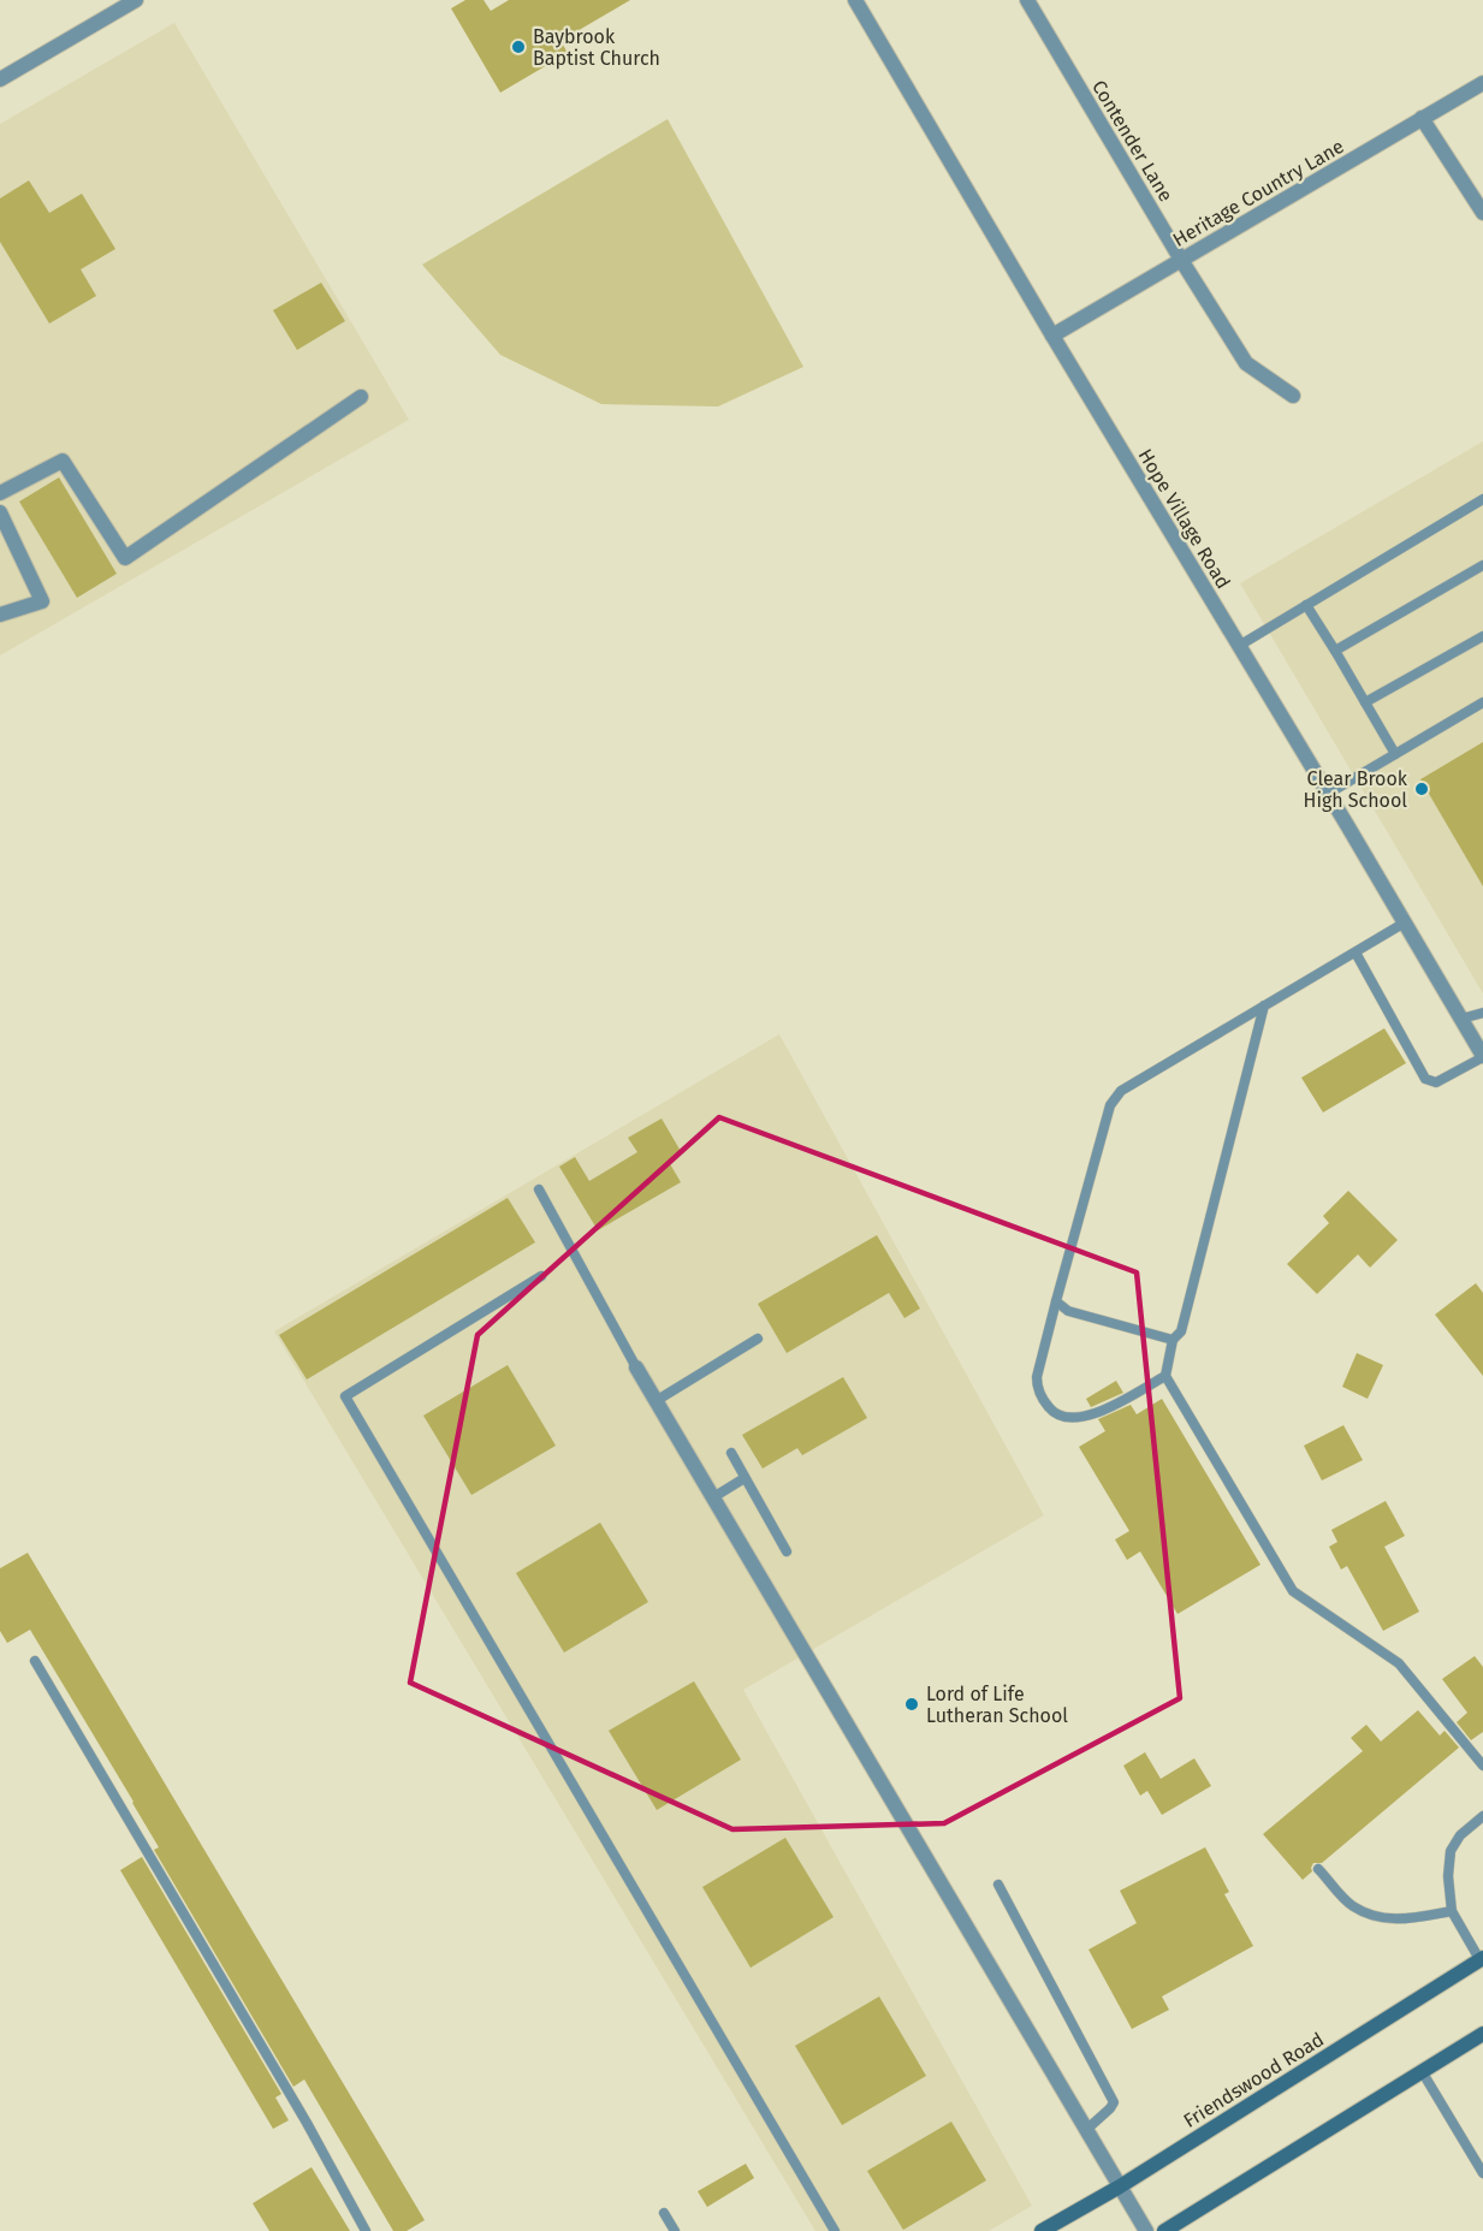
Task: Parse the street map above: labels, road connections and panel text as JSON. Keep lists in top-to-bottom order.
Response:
{
  "streets": {
    "main road": ["Friendswood Road"],
    "street": ["Contender Lane", "Heritage Country Lane", "Hope Village Road"]
  },
  "crossings": [
    ["Contender Lane", "Heritage Country Lane"],
    ["Heritage Country Lane", "Hope Village Road"]
  ],
  "places": ["Baybrook Baptist Church", "Clear Brook High School", "Lord of Life Lutheran School"]
}
